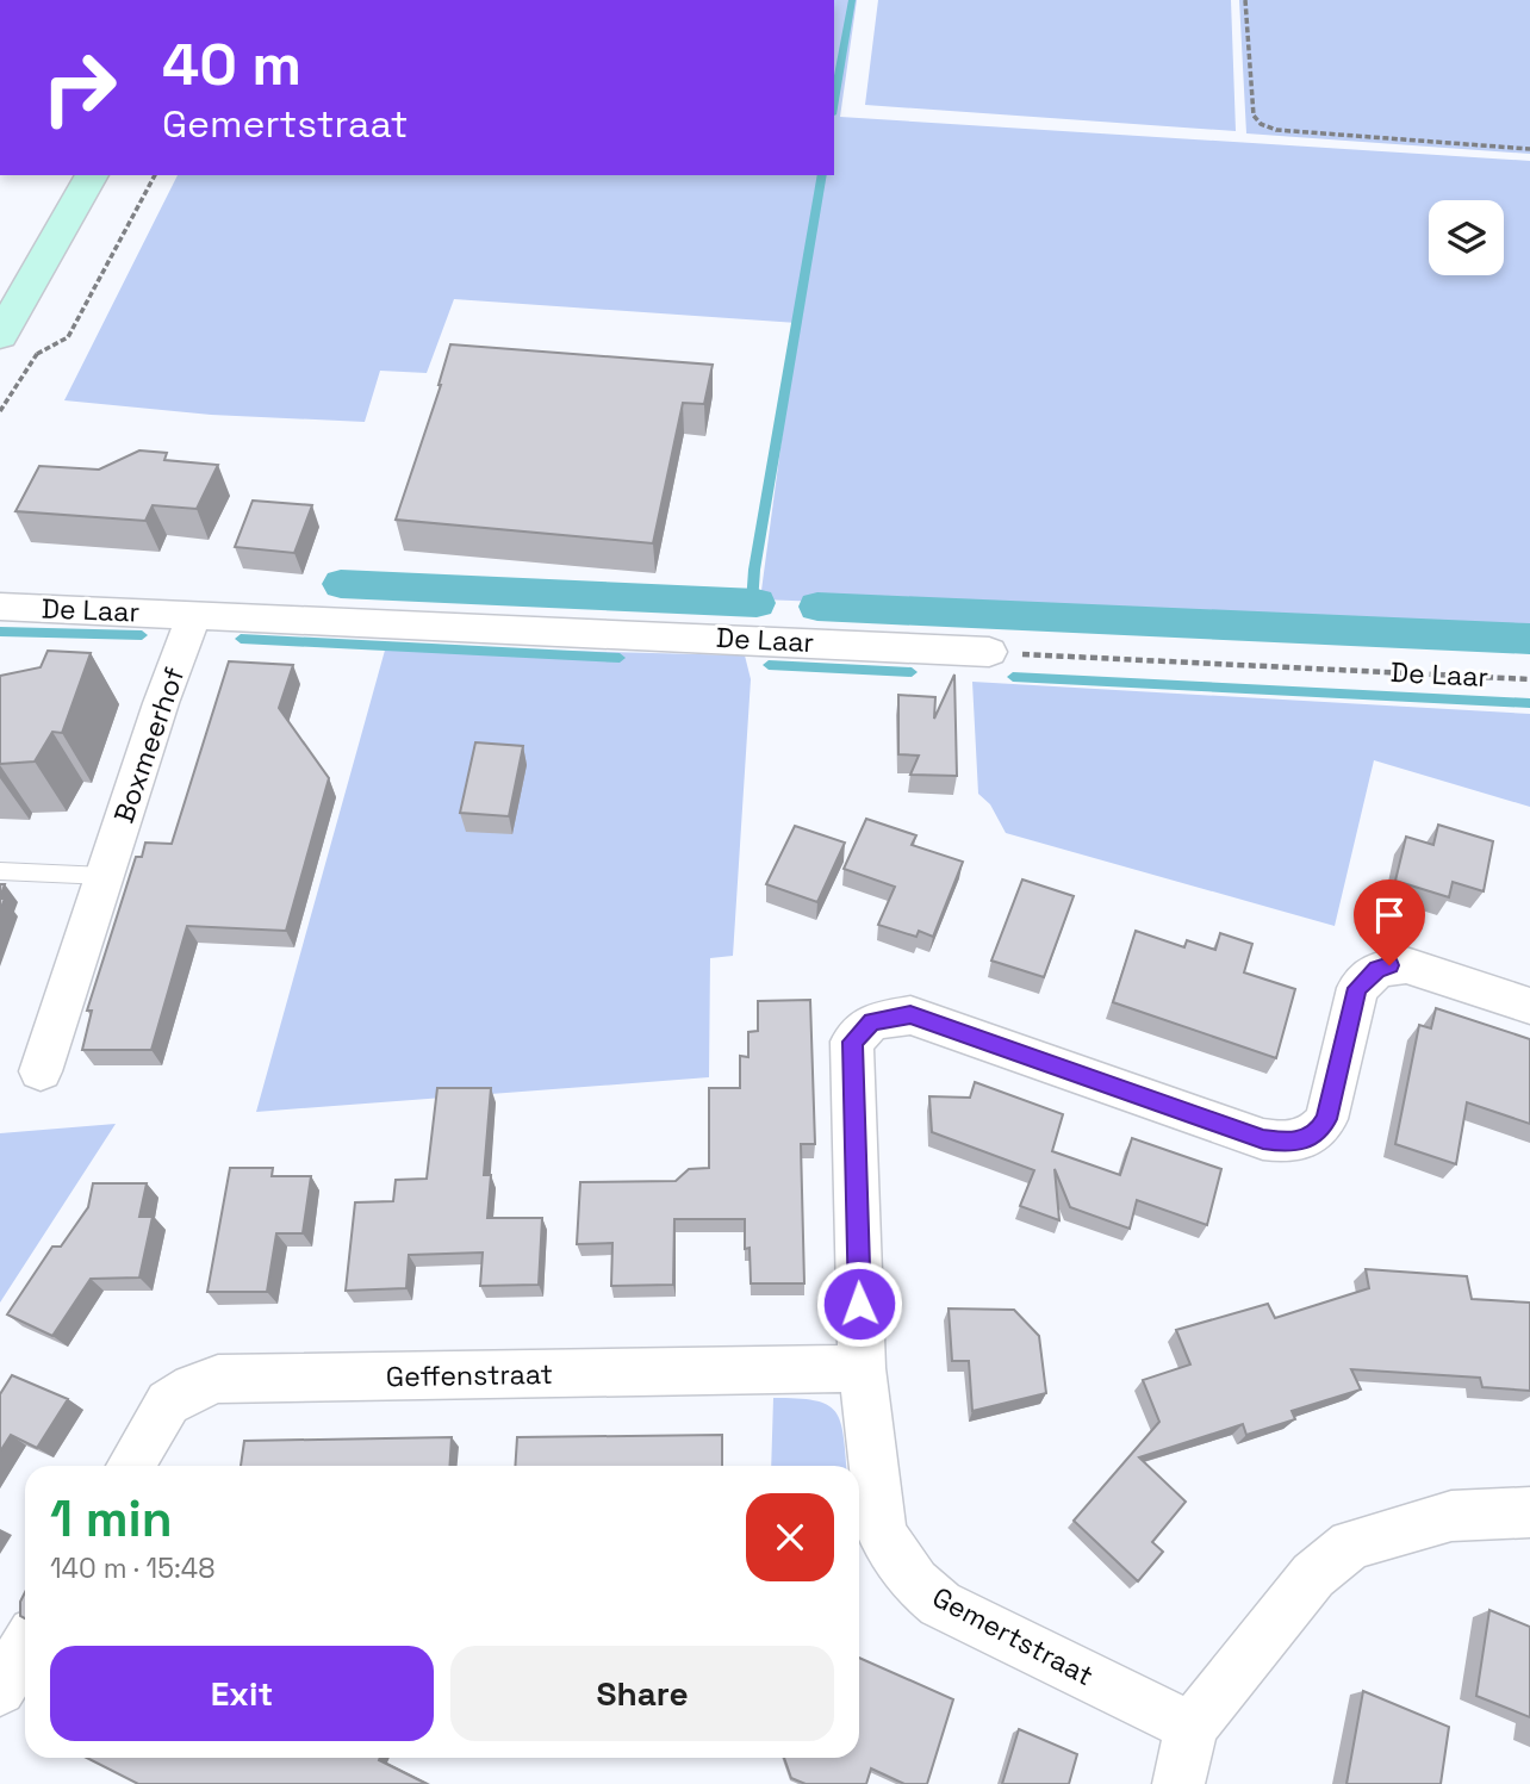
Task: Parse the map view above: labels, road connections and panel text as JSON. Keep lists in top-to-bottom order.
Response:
{
  "streets": {
    "street": [
      "De Laar",
      "Boxmeerhof",
      "Geffenstraat",
      "Gemertstraat"
    ]
  },
  "crossings": [
    ["De Laar", "Boxmeerhof"],
    ["Geffenstraat", "Gemertstraat"]
  ],
  "page": {
    "turn": ["40 m", "Gemertstraat"],
    "heading": ["1 min", "140 m · 15:48"],
    "buttons": ["Exit", "Share"]
  }
}
